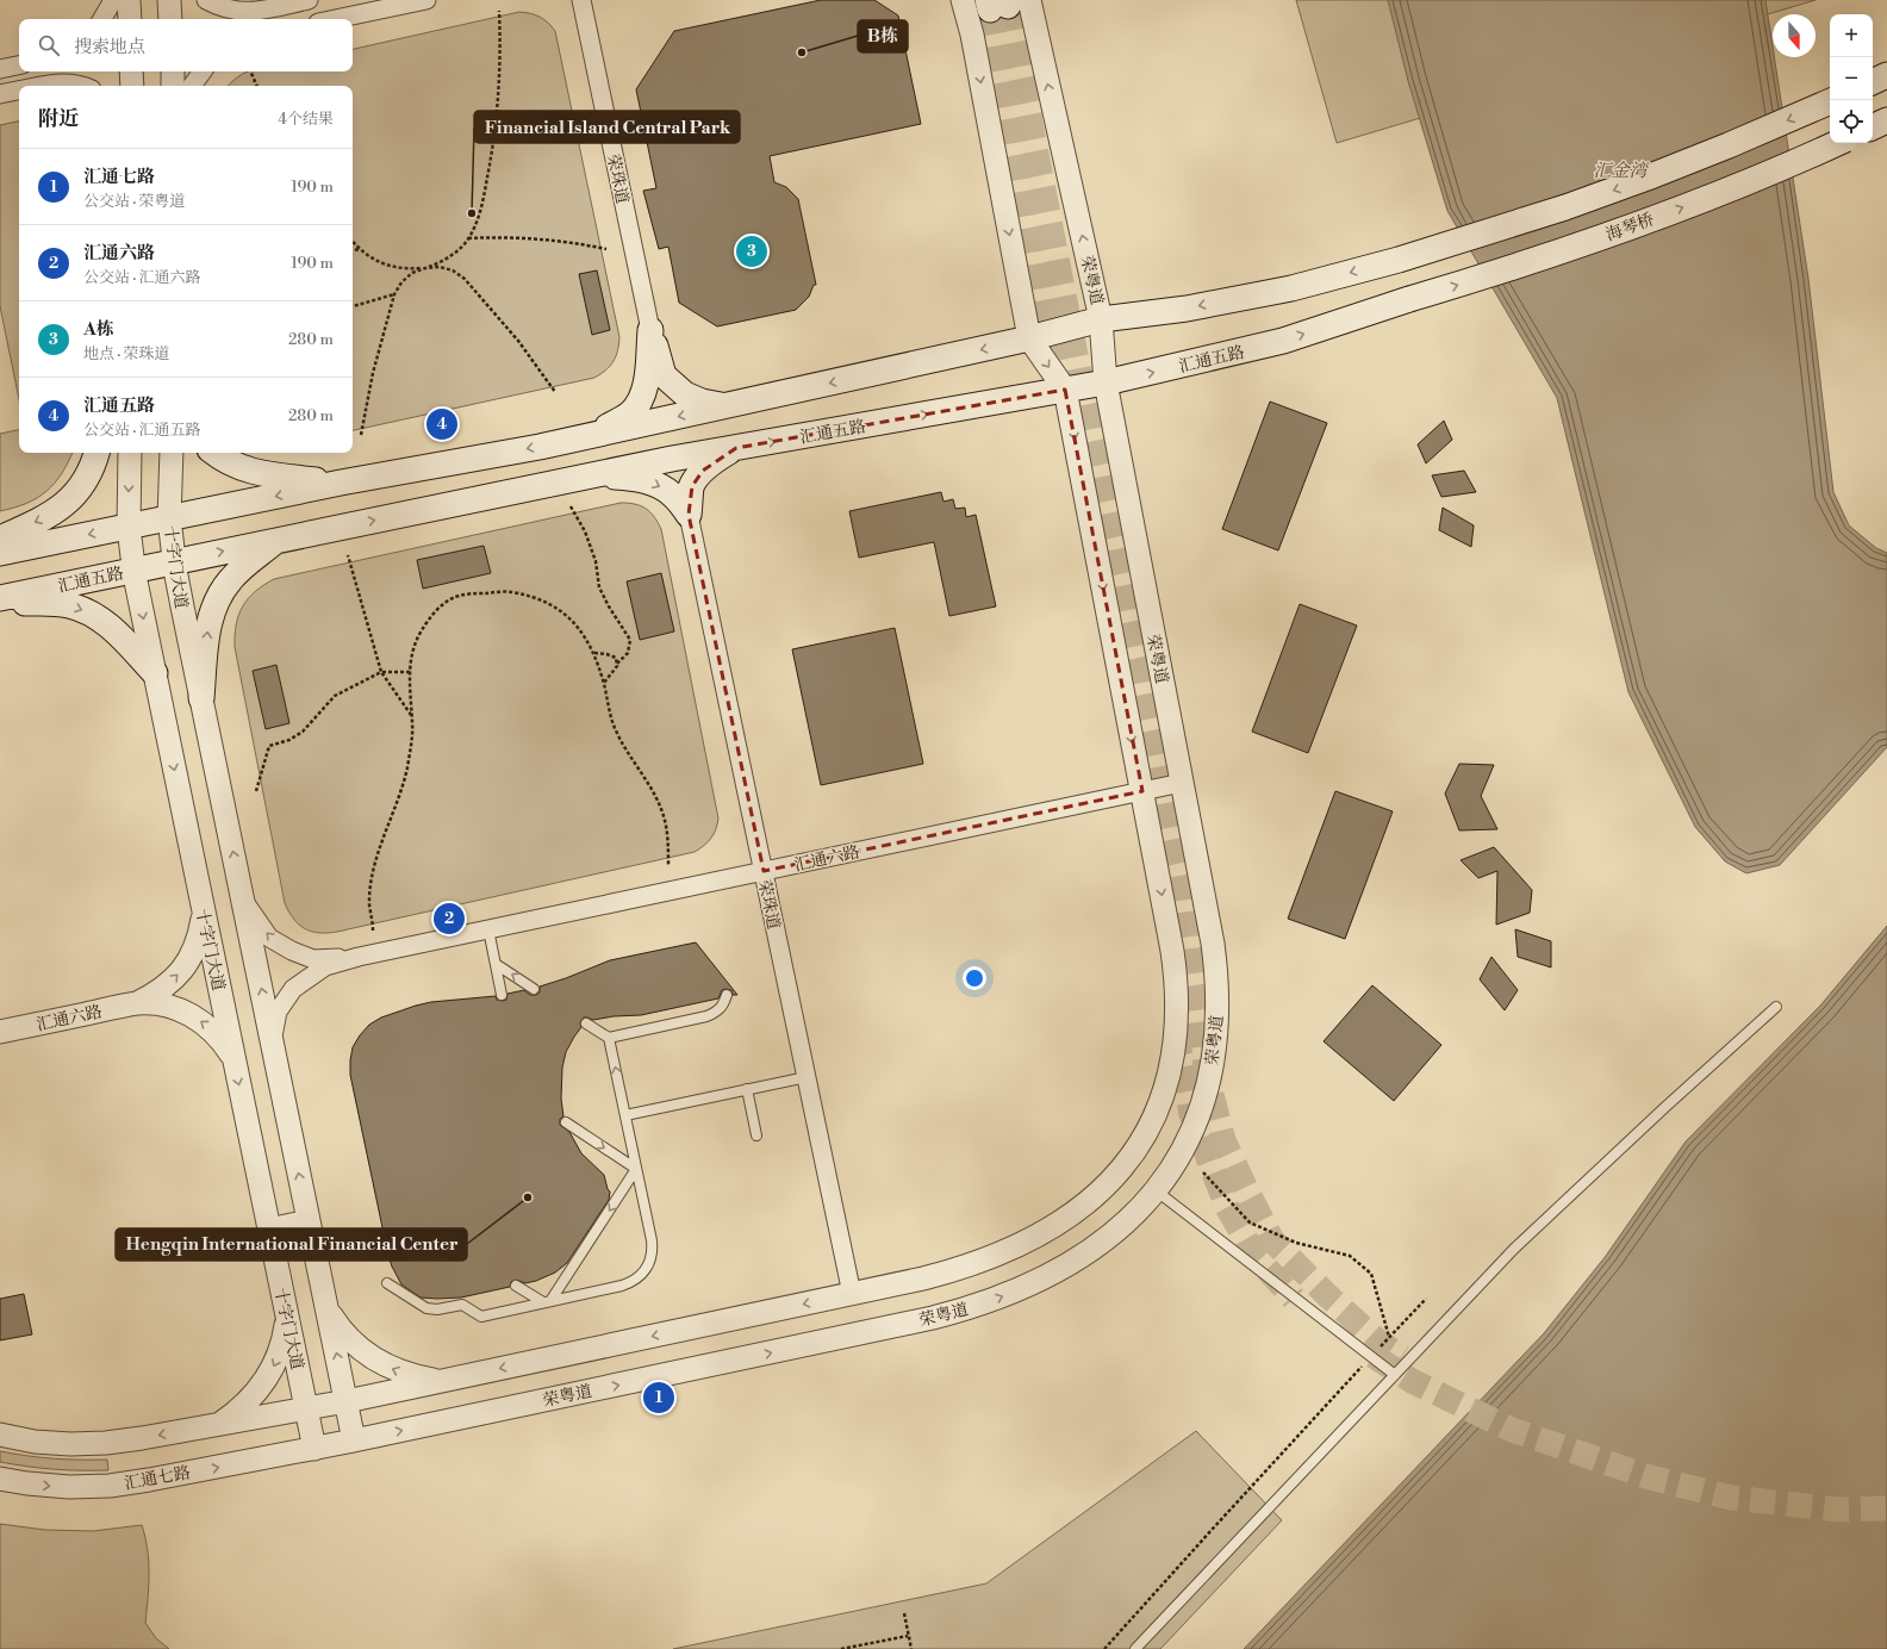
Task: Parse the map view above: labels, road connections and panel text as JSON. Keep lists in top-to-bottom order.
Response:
{
  "streets": {
    "main road": ["海琴桥", "汇通五路"],
    "street": [
      "荣珠道",
      "荣粤道",
      "十字门大道",
      "汇通六路",
      "汇通七路"
    ]
  },
  "crossings": [
    ["荣珠道", "汇通六路"],
    ["海琴桥", "汇通五路"],
    ["荣粤道", "汇通五路"],
    ["荣粤道", "十字门大道"],
    ["荣粤道", "汇通六路"],
    ["荣粤道", "汇通七路"],
    ["汇通五路", "十字门大道"],
    ["十字门大道", "汇通六路"],
    ["十字门大道", "汇通七路"]
  ],
  "water": ["汇金湾"],
  "places": ["B栋", "Financial Island Central Park", "Hengqin International Financial Center"],
  "north": "bottom",
  "page": {
    "map_buttons": ["+", "−"],
    "search": "搜索地点",
    "heading": ["附近", "4个结果"],
    "list": [
      {
        "mark": "1",
        "name": "汇通七路",
        "note": "公交站 · 荣粤道",
        "value": "190 m"
      },
      {
        "mark": "2",
        "name": "汇通六路",
        "note": "公交站 · 汇通六路",
        "value": "190 m"
      },
      {
        "mark": "3",
        "name": "A栋",
        "note": "地点 · 荣珠道",
        "value": "280 m"
      },
      {
        "mark": "4",
        "name": "汇通五路",
        "note": "公交站 · 汇通五路",
        "value": "280 m"
      }
    ],
    "pins": [
      "3",
      "4",
      "2",
      "1"
    ]
  }
}
